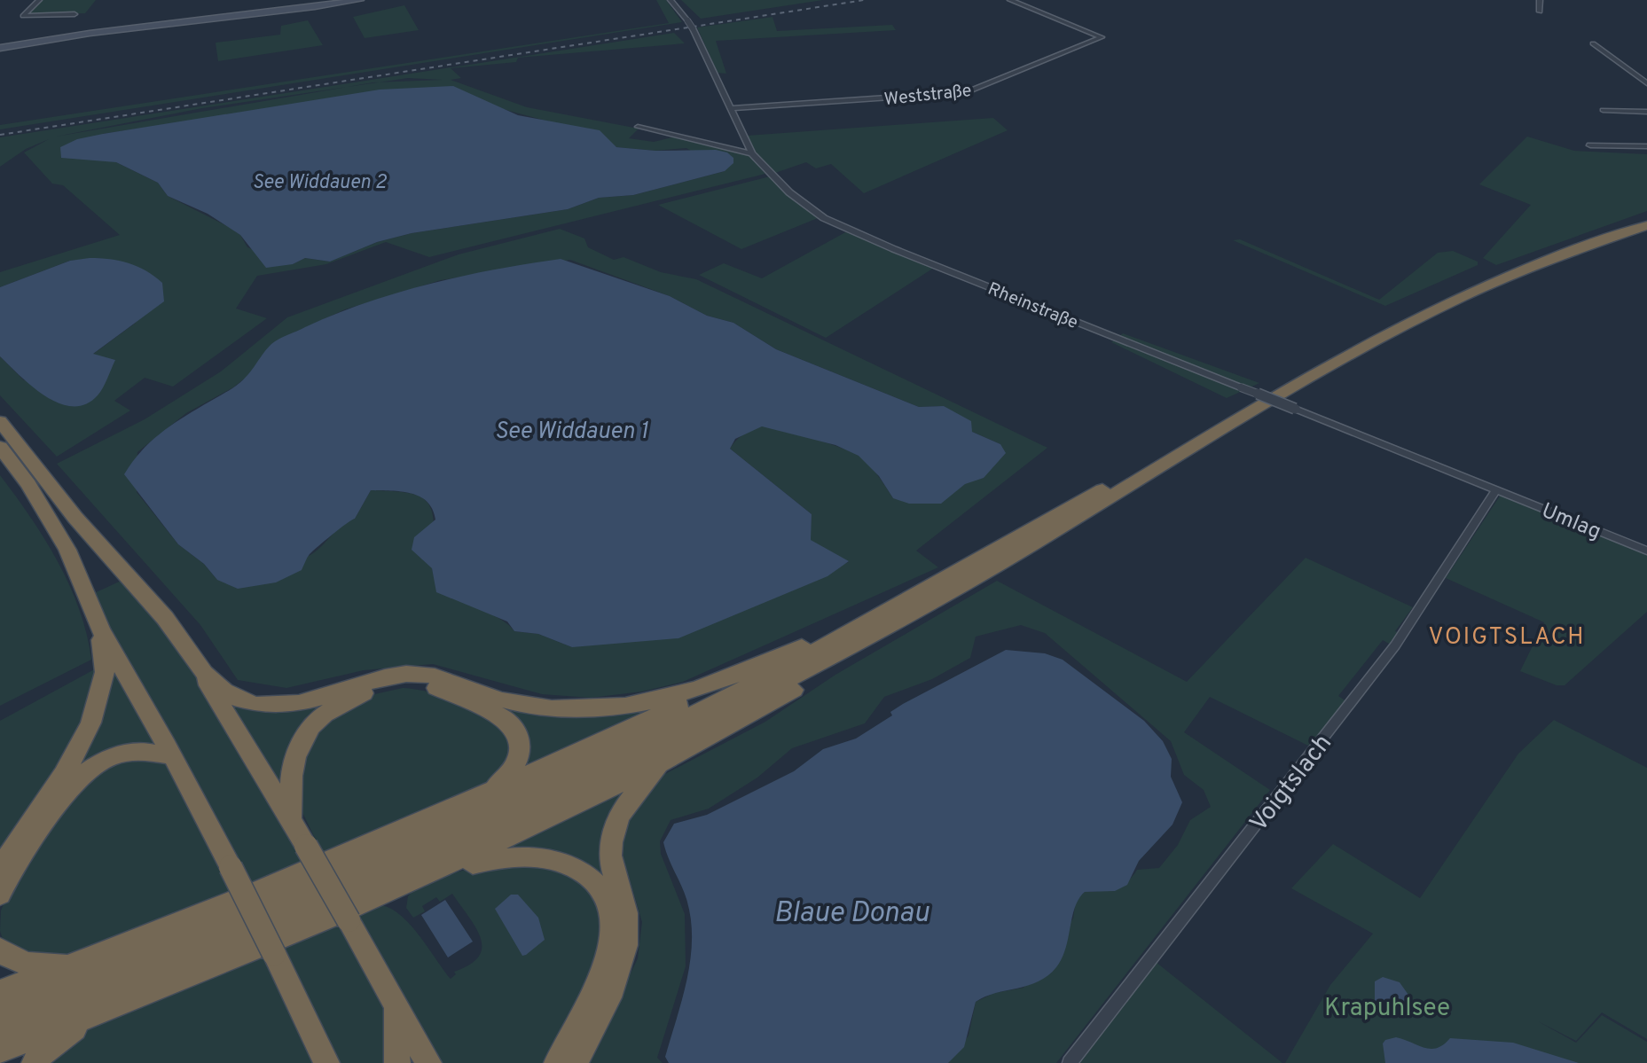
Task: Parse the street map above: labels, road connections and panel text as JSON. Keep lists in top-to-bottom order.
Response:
{
  "streets": {
    "street": [
      "Weststraße",
      "Rheinstraße",
      "Umlag",
      "Voigtslach"
    ]
  },
  "crossings": [
    ["Weststraße", "Rheinstraße"],
    ["Rheinstraße", "Umlag"],
    ["Rheinstraße", "Voigtslach"],
    ["Umlag", "Voigtslach"]
  ],
  "districts": ["VOIGTSLACH"],
  "water": ["See Widdauen 2", "See Widdauen 1", "Blaue Donau"],
  "parks": ["Krapuhlsee"]
}
